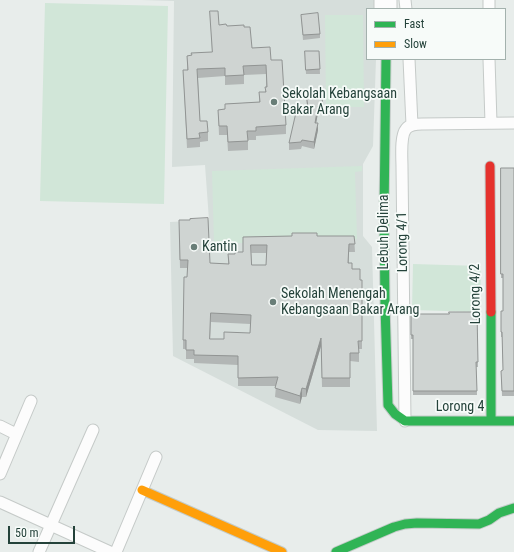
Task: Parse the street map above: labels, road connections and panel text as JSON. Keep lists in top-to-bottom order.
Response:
{
  "streets": {
    "street": [
      "Lebuh Delima",
      "Lorong 4/1",
      "Lorong 4/2",
      "Lorong 4"
    ]
  },
  "crossings": [
    ["Lebuh Delima", "Lorong 4/1"],
    ["Lebuh Delima", "Lorong 4"],
    ["Lorong 4/1", "Lorong 4"],
    ["Lorong 4/2", "Lorong 4"]
  ],
  "places": ["Sekolah Kebangsaan Bakar Arang", "Kantin", "Sekolah Menengah Kebangsaan Bakar Arang"],
  "legend": ["Fast", "Slow"],
  "scale_bar": "50 m"
}
